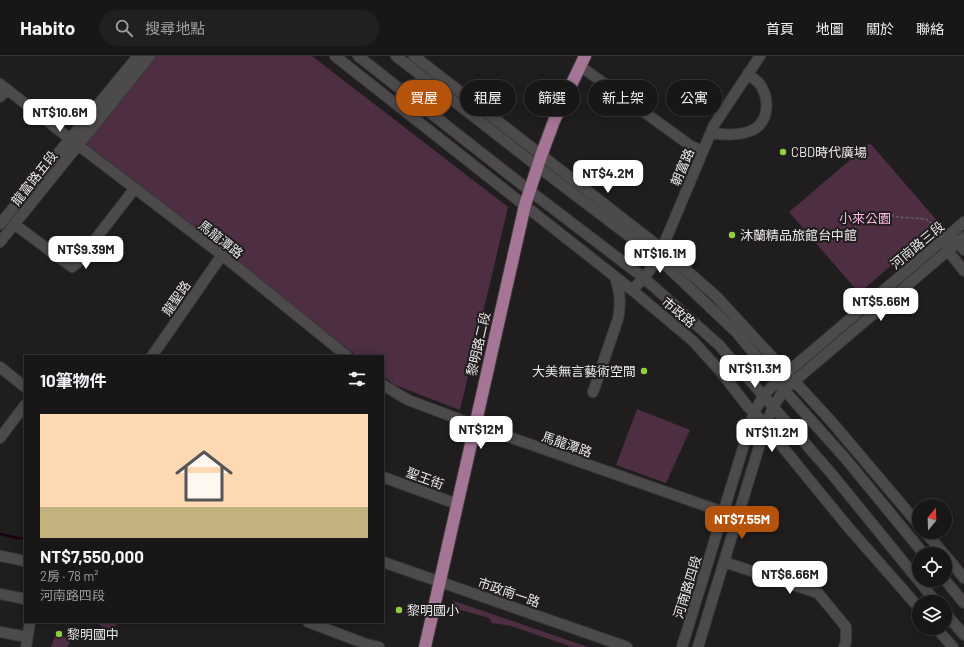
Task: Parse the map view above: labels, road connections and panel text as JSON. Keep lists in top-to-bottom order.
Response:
{
  "streets": {
    "main road": ["黎明路二段"],
    "street": [
      "朝富路",
      "龍富路五段",
      "馬龍潭路",
      "河南路三段",
      "龍聖路",
      "市政路",
      "聖王街",
      "河南路四段",
      "市政南一路"
    ]
  },
  "crossings": [
    ["朝富路", "市政路"],
    ["龍富路五段", "馬龍潭路"],
    ["馬龍潭路", "龍聖路"],
    ["馬龍潭路", "黎明路二段"],
    ["馬龍潭路", "河南路四段"],
    ["河南路三段", "市政路"],
    ["河南路三段", "河南路四段"],
    ["市政路", "黎明路二段"],
    ["市政路", "河南路四段"],
    ["黎明路二段", "聖王街"],
    ["黎明路二段", "市政南一路"]
  ],
  "parks": ["小來公園"],
  "places": [
    "CBD時代廣場",
    "沐蘭精品旅館台中館",
    "大美無言藝術空間",
    "黎明國小",
    "黎明國中"
  ],
  "north": "top",
  "page": {
    "header": "Habito",
    "search": "搜尋地點",
    "nav": [
      "首頁",
      "地圖",
      "關於",
      "聯絡"
    ],
    "chip": [
      "買屋",
      "租屋",
      "篩選",
      "新上架",
      "公寓"
    ],
    "price": [
      "NT$10.6M",
      "NT$4.2M",
      "NT$9.39M",
      "NT$16.1M",
      "NT$5.66M",
      "NT$11.3M",
      "NT$12M",
      "NT$11.2M",
      "NT$7.55M",
      "NT$6.66M"
    ],
    "heading": "10筆物件",
    "list": [
      {
        "name": "NT$7,550,000",
        "note": "2房 · 78 m² · 河南路四段"
      }
    ]
  }
}
